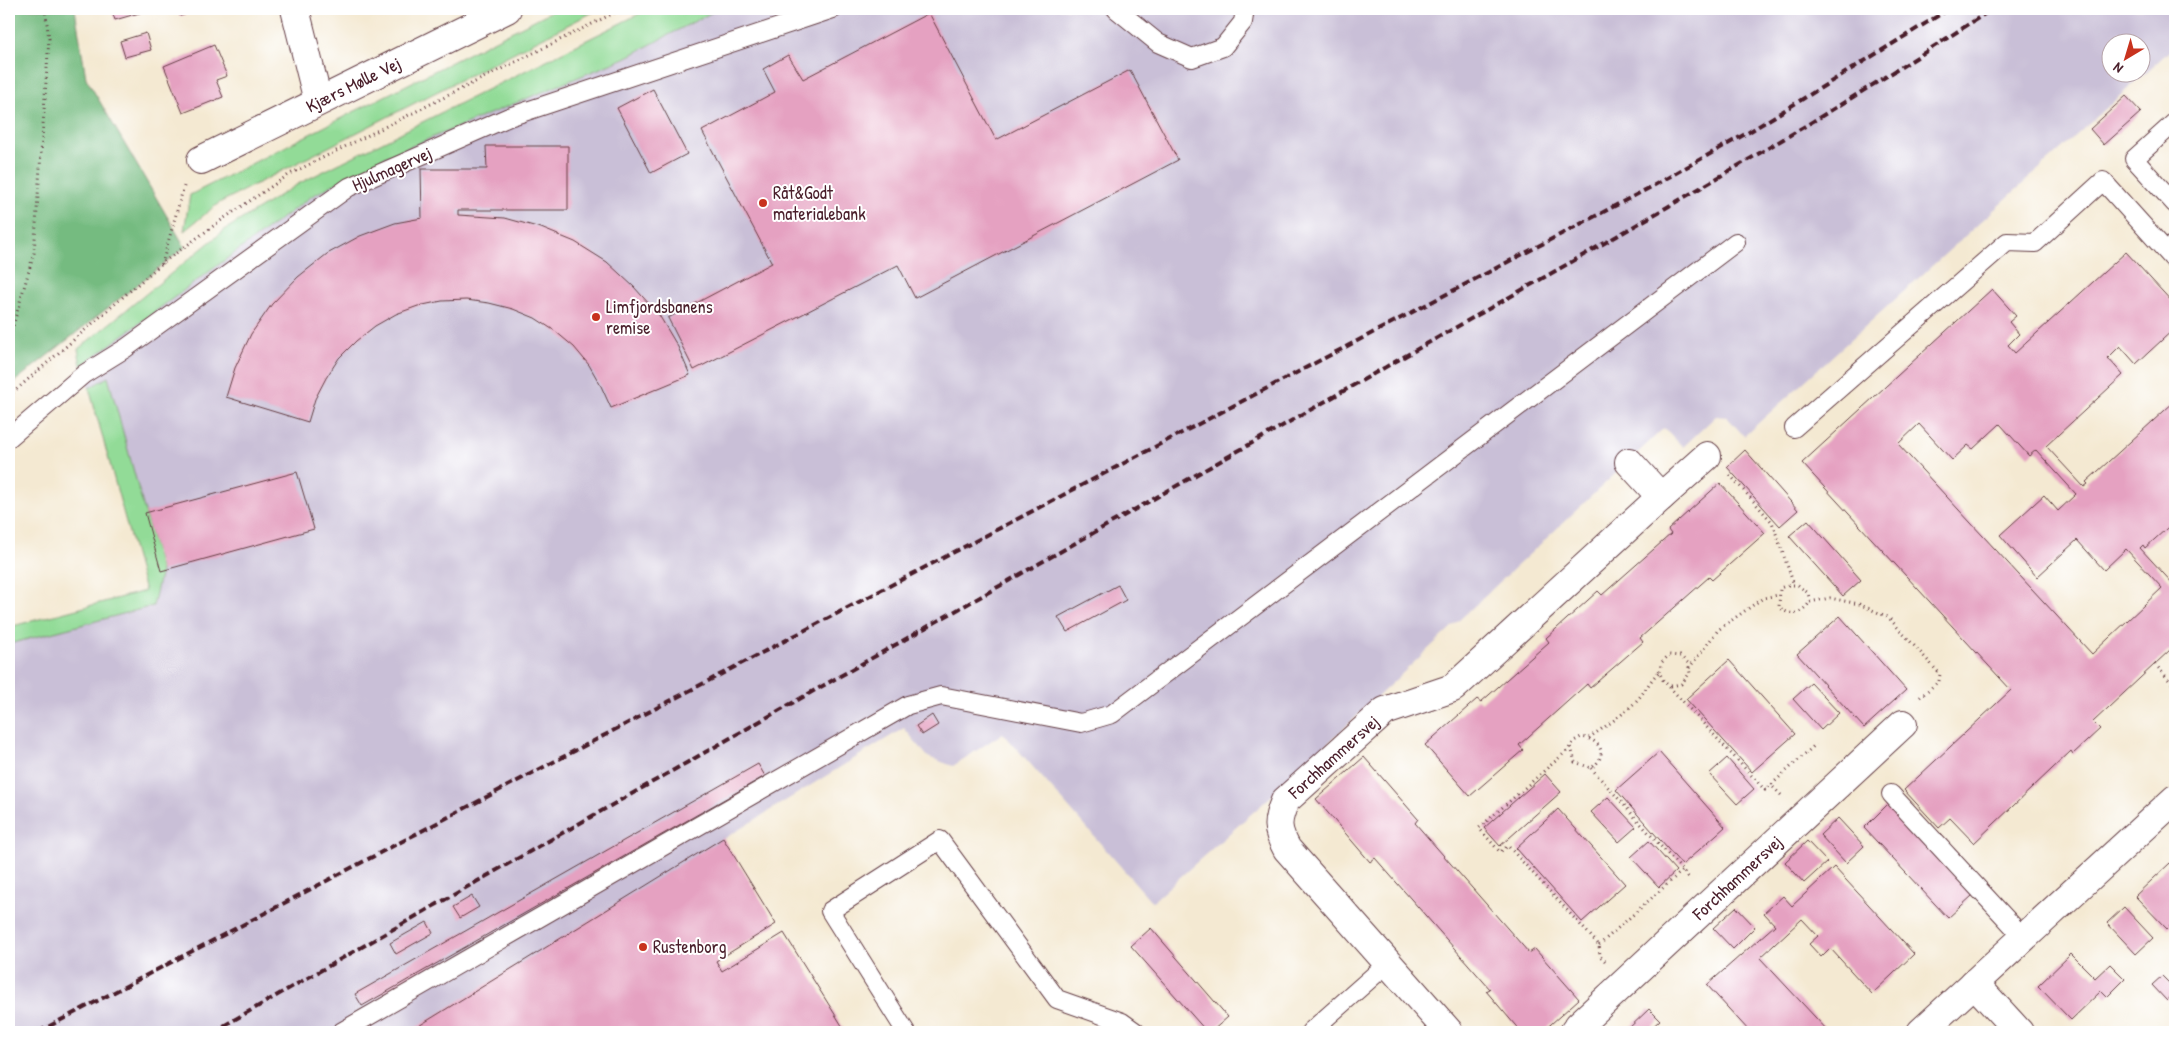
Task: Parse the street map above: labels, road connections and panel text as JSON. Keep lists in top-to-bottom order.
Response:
{
  "streets": {
    "street": ["Kjærs Mølle Vej", "Forchhammersvej"],
    "lane": ["Hjulmagervej"]
  },
  "places": ["Råt&Godt materialebank", "Limfjordsbanens remise", "Rustenborg"],
  "north": "bottom left"
}
